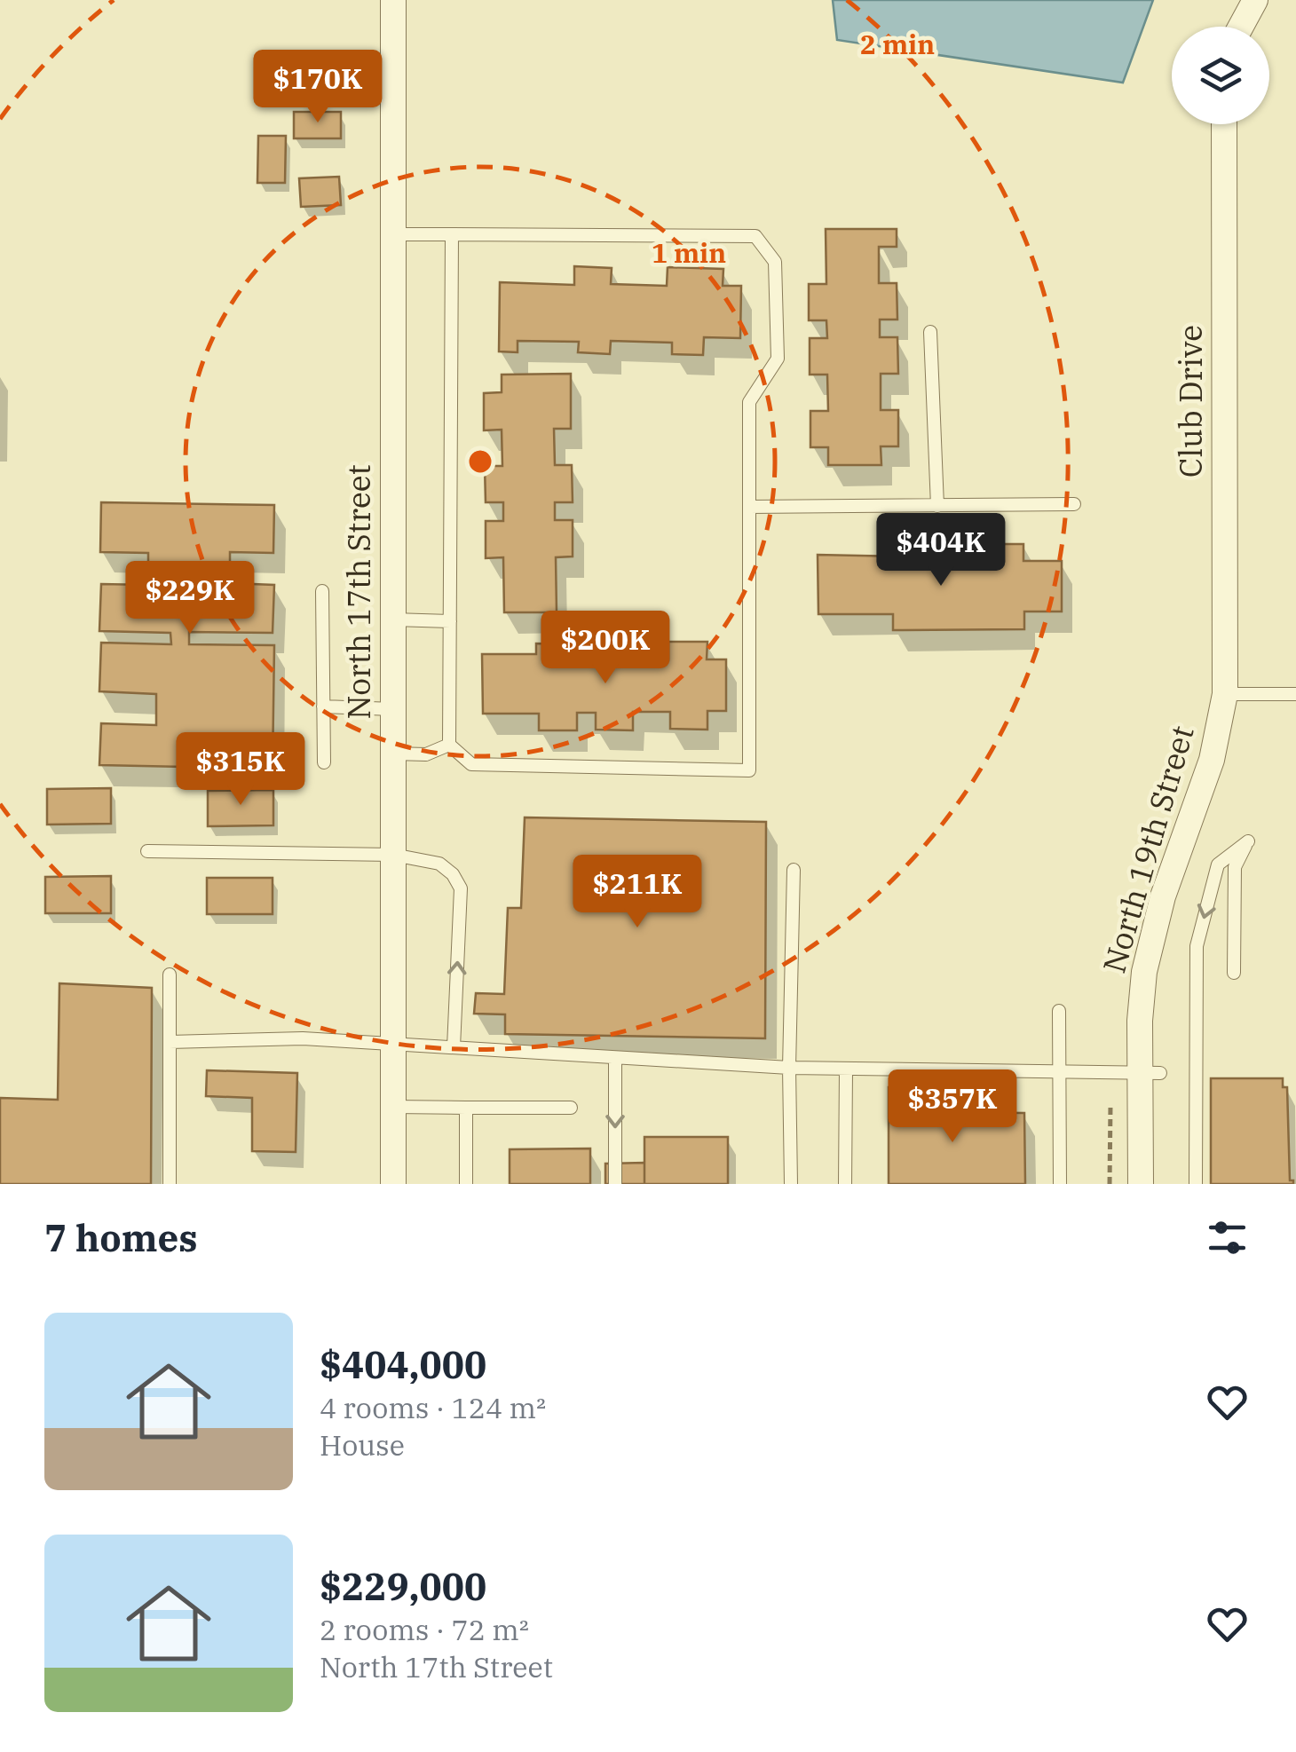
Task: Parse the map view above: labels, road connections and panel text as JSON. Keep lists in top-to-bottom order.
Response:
{
  "streets": {
    "street": ["Club Drive", "North 17th Street", "North 19th Street"]
  },
  "crossings": [
    ["Club Drive", "North 19th Street"]
  ],
  "page": {
    "price": [
      "$170K",
      "$404K",
      "$229K",
      "$200K",
      "$315K",
      "$211K",
      "$357K"
    ],
    "heading": "7 homes",
    "list": [
      {
        "name": "$404,000",
        "note": "4 rooms · 124 m² · House"
      },
      {
        "name": "$229,000",
        "note": "2 rooms · 72 m² · North 17th Street"
      }
    ]
  },
  "rings": ["2 min", "1 min"]
}
